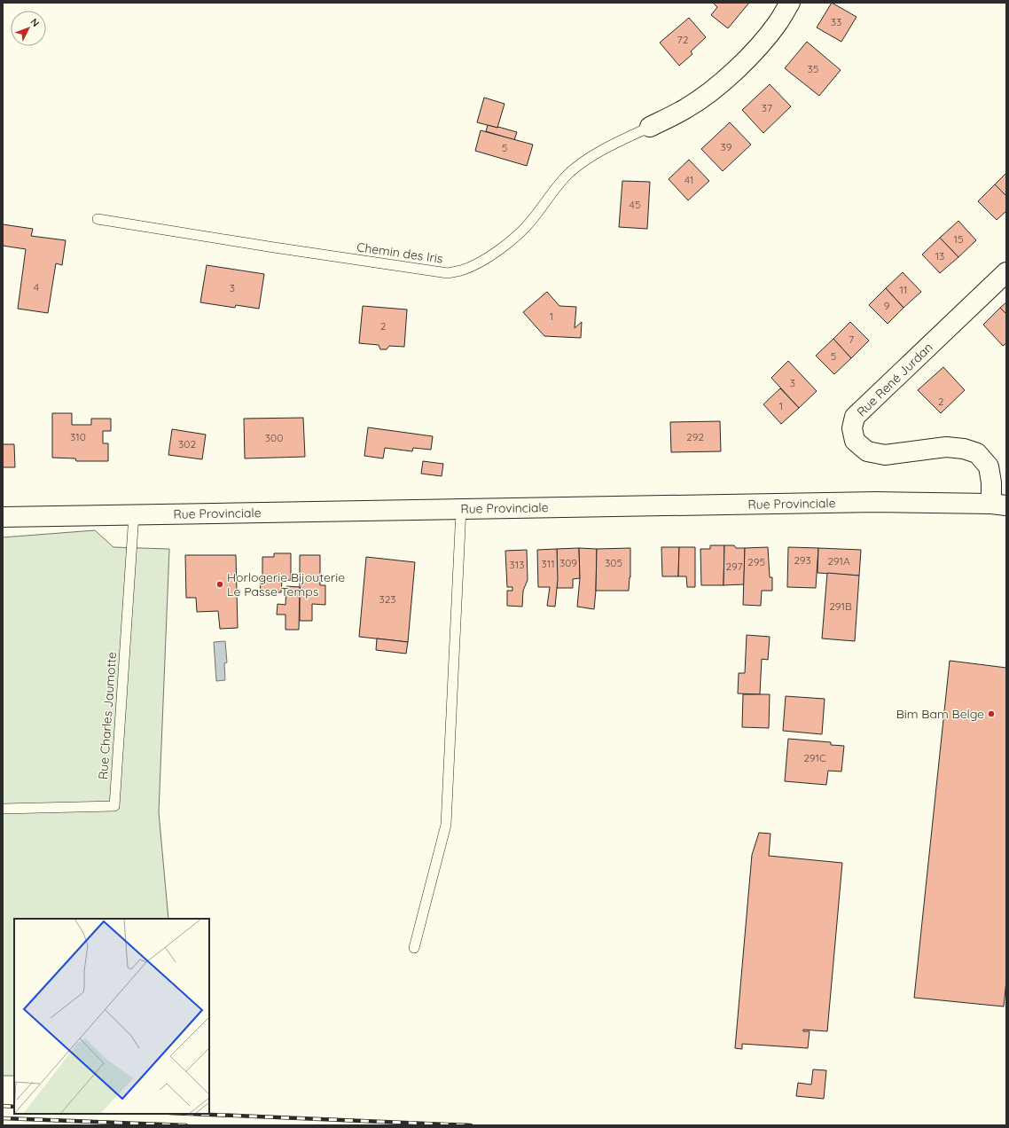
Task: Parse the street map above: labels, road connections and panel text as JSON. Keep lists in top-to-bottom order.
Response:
{
  "streets": {
    "main road": ["Rue René Jurdan", "Rue Provinciale"],
    "lane": ["Chemin des Iris", "Rue Charles Jaumotte"]
  },
  "crossings": [
    ["Rue René Jurdan", "Rue Provinciale"],
    ["Rue Provinciale", "Rue Charles Jaumotte"]
  ],
  "places": ["Horlogerie Bijouterie Le Passe Temps", "Bim Bam Belge"],
  "house_numbers": [
    "33",
    "72",
    "35",
    "37",
    "39",
    "5",
    "41",
    "45",
    "15",
    "13",
    "4",
    "3",
    "11",
    "9",
    "1",
    "2",
    "7",
    "5",
    "3",
    "2",
    "1",
    "310",
    "292",
    "300",
    "302",
    "293",
    "291A",
    "295",
    "309",
    "305",
    "311",
    "313",
    "297",
    "323",
    "291B",
    "291C"
  ],
  "north": "top right"
}
